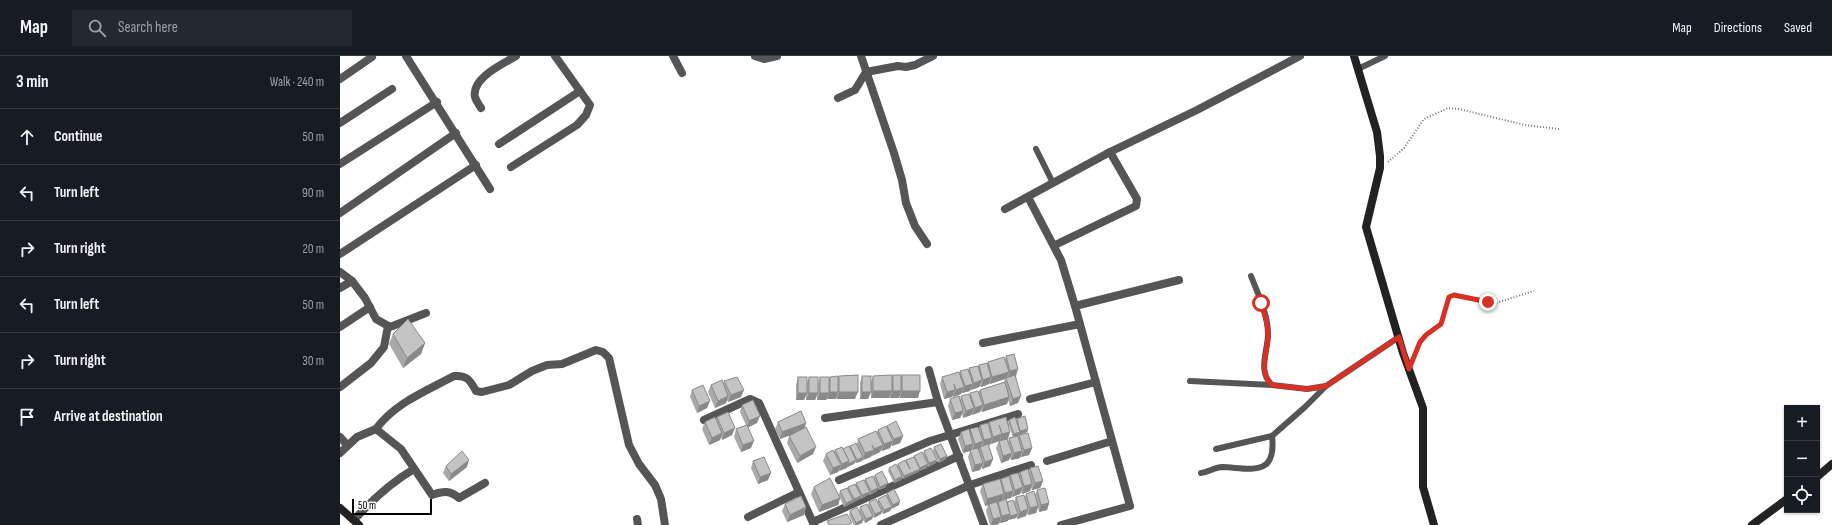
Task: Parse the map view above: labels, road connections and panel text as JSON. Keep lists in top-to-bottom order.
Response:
{
  "scale_bar": "50 m",
  "page": {
    "header": "Map",
    "search": "Search here",
    "nav": ["Map", "Directions", "Saved"],
    "heading": ["3 min", "Walk · 240 m"],
    "list": [
      ["Continue", "50 m"],
      ["Turn left", "90 m"],
      ["Turn right", "20 m"],
      ["Turn left", "50 m"],
      ["Turn right", "30 m"],
      "Arrive at destination"
    ],
    "map_buttons": ["+", "−"],
    "scale": "50 m"
  }
}
